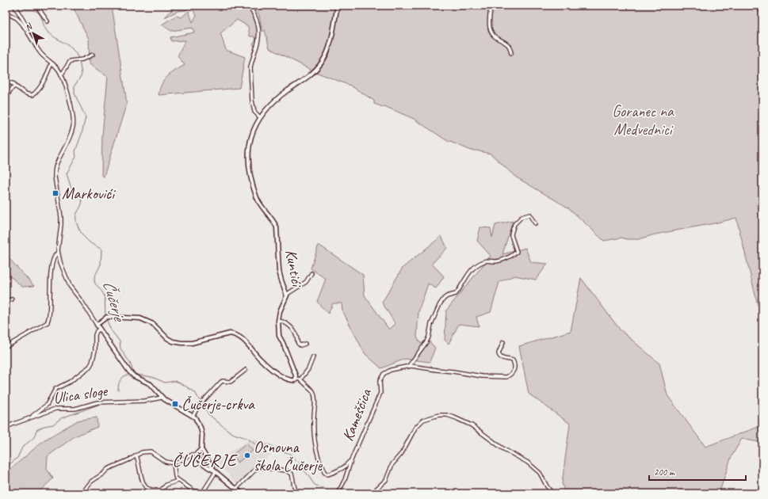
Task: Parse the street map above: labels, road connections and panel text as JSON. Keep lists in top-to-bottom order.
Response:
{
  "streets": {
    "street": ["Kuntići", "Ulica sloge", "Kameščica"]
  },
  "districts": ["ČUČERJE"],
  "water": ["Čučerje"],
  "parks": ["Goranec na Medvednici"],
  "places": {
    "transit": ["Markovići", "Čučerje-crkva"],
    "other": ["Osnovna škola Čučerje"]
  },
  "scale_bar": "200 m",
  "north": "top left"
}
